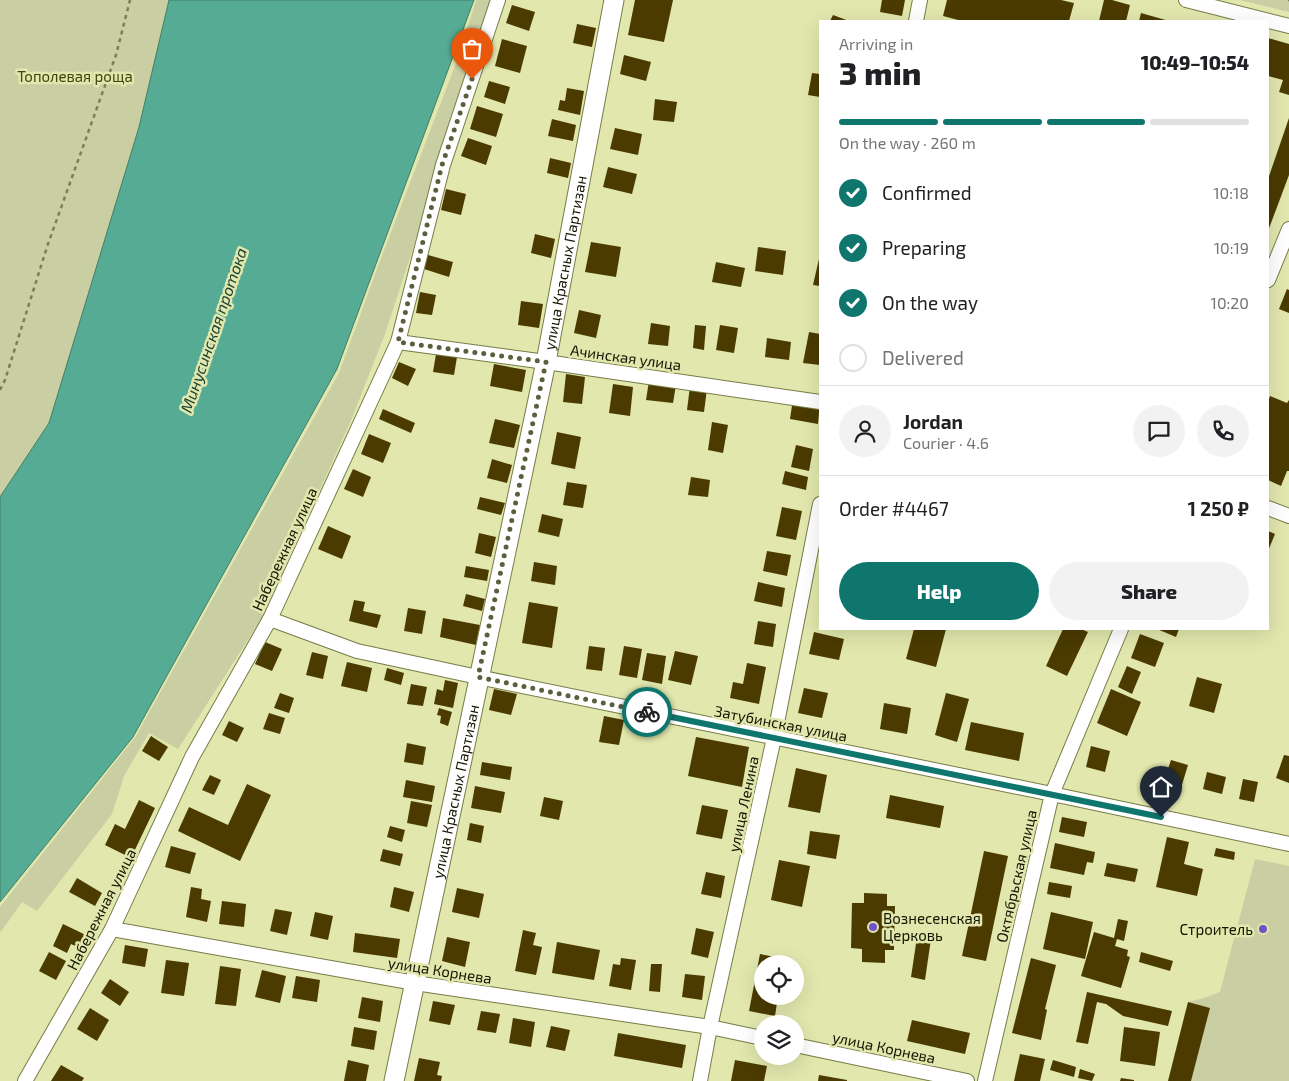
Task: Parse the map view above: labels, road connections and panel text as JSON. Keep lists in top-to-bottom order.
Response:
{
  "streets": {
    "main road": ["улица Красных Партизан"],
    "street": [
      "Ачинская улица",
      "Набережная улица",
      "Затубинская улица",
      "улица Ленина",
      "Октябрьская улица",
      "улица Корнева"
    ]
  },
  "crossings": [
    ["улица Красных Партизан", "Ачинская улица"],
    ["улица Красных Партизан", "Затубинская улица"],
    ["улица Красных Партизан", "улица Корнева"],
    ["Ачинская улица", "Набережная улица"],
    ["Набережная улица", "Затубинская улица"],
    ["Набережная улица", "улица Корнева"],
    ["Затубинская улица", "улица Ленина"],
    ["Затубинская улица", "Октябрьская улица"],
    ["улица Ленина", "улица Корнева"]
  ],
  "water": ["Минусинская протока"],
  "parks": ["Тополевая роща"],
  "places": ["Вознесенская Церковь", "Строитель"],
  "page": {
    "heading": ["3 min", "Arriving in", "10:49–10:54"],
    "panel": [
      "Jordan",
      "Courier · 4.6",
      "Order #4467",
      "1 250 ₽"
    ],
    "bar": "On the way · 260 m",
    "list": [
      ["Confirmed", "10:18"],
      ["Preparing", "10:19"],
      ["On the way", "10:20"],
      "Delivered"
    ],
    "buttons": ["Help", "Share"]
  }
}
